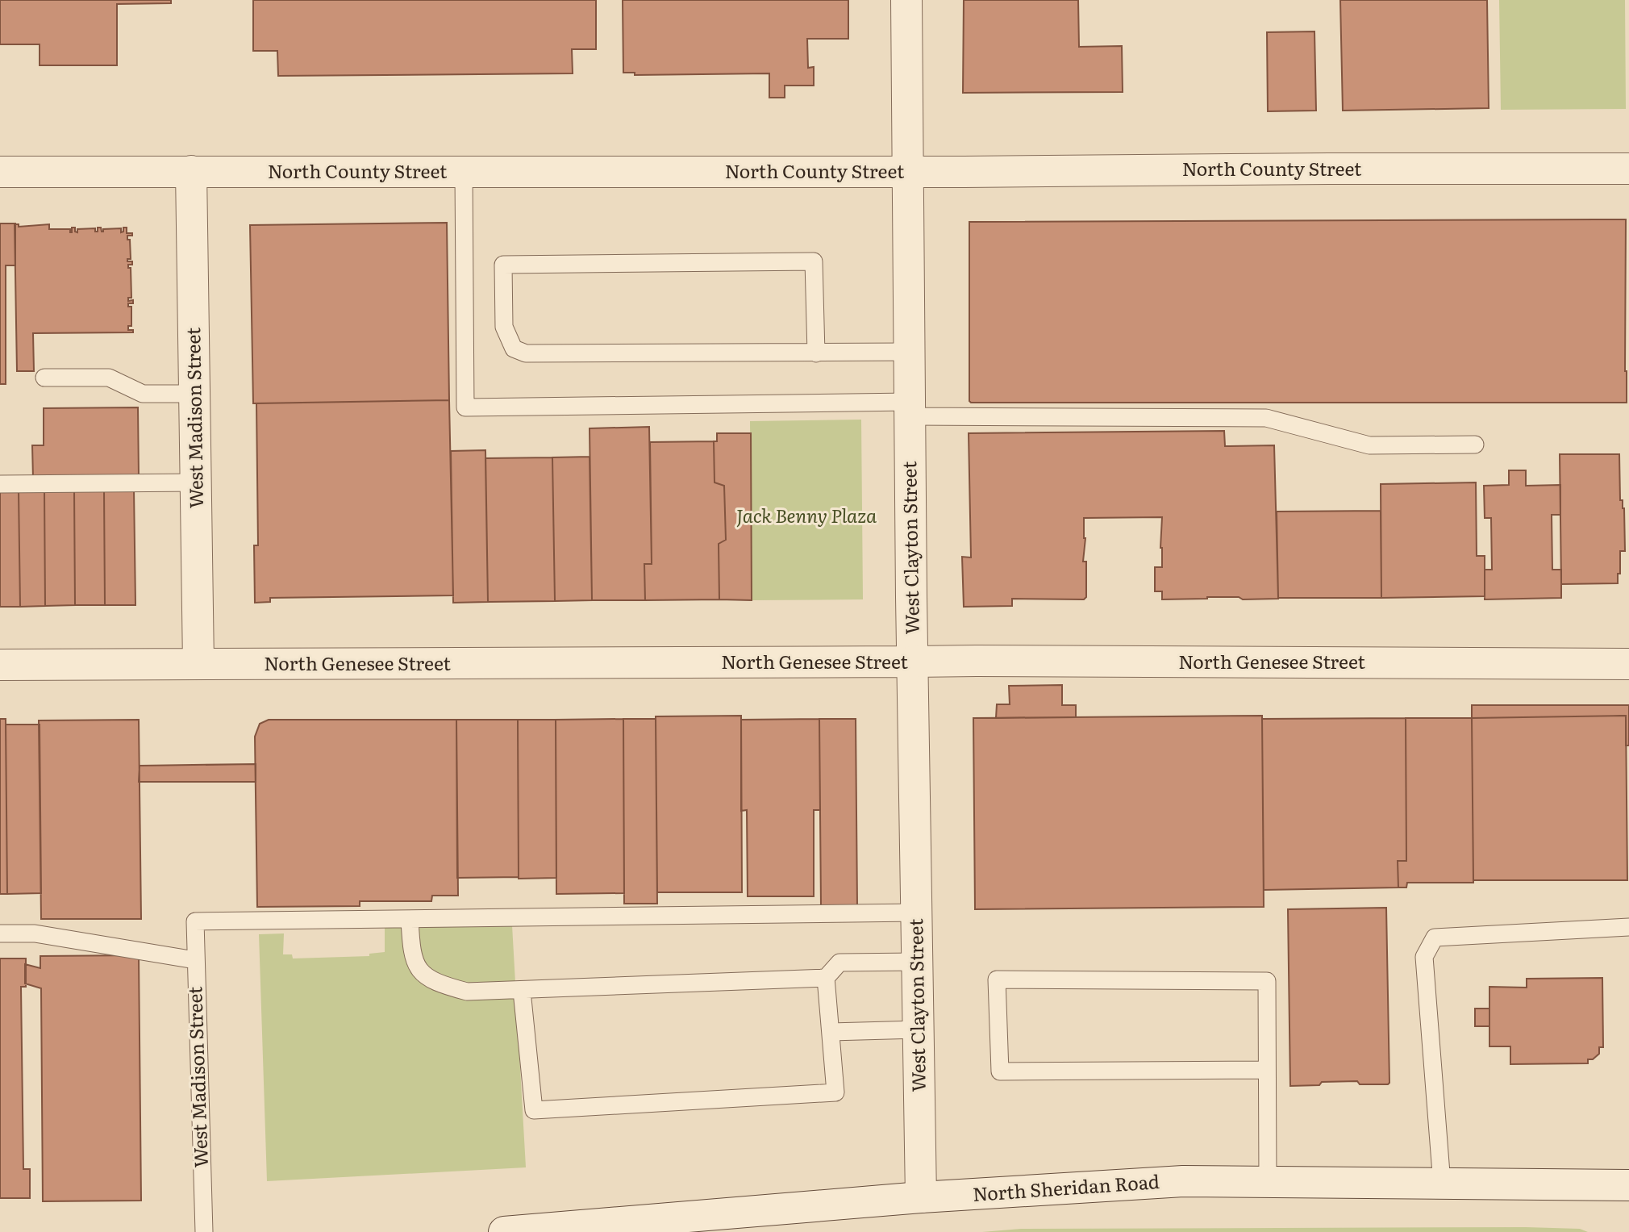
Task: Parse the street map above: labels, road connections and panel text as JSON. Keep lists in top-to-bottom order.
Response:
{
  "streets": {
    "street": [
      "North County Street",
      "West Madison Street",
      "West Clayton Street",
      "North Genesee Street",
      "North Sheridan Road"
    ]
  },
  "crossings": [
    ["North County Street", "West Madison Street"],
    ["North County Street", "West Clayton Street"],
    ["West Madison Street", "North Genesee Street"],
    ["West Clayton Street", "North Genesee Street"],
    ["West Clayton Street", "North Sheridan Road"]
  ],
  "parks": ["Jack Benny Plaza"]
}
